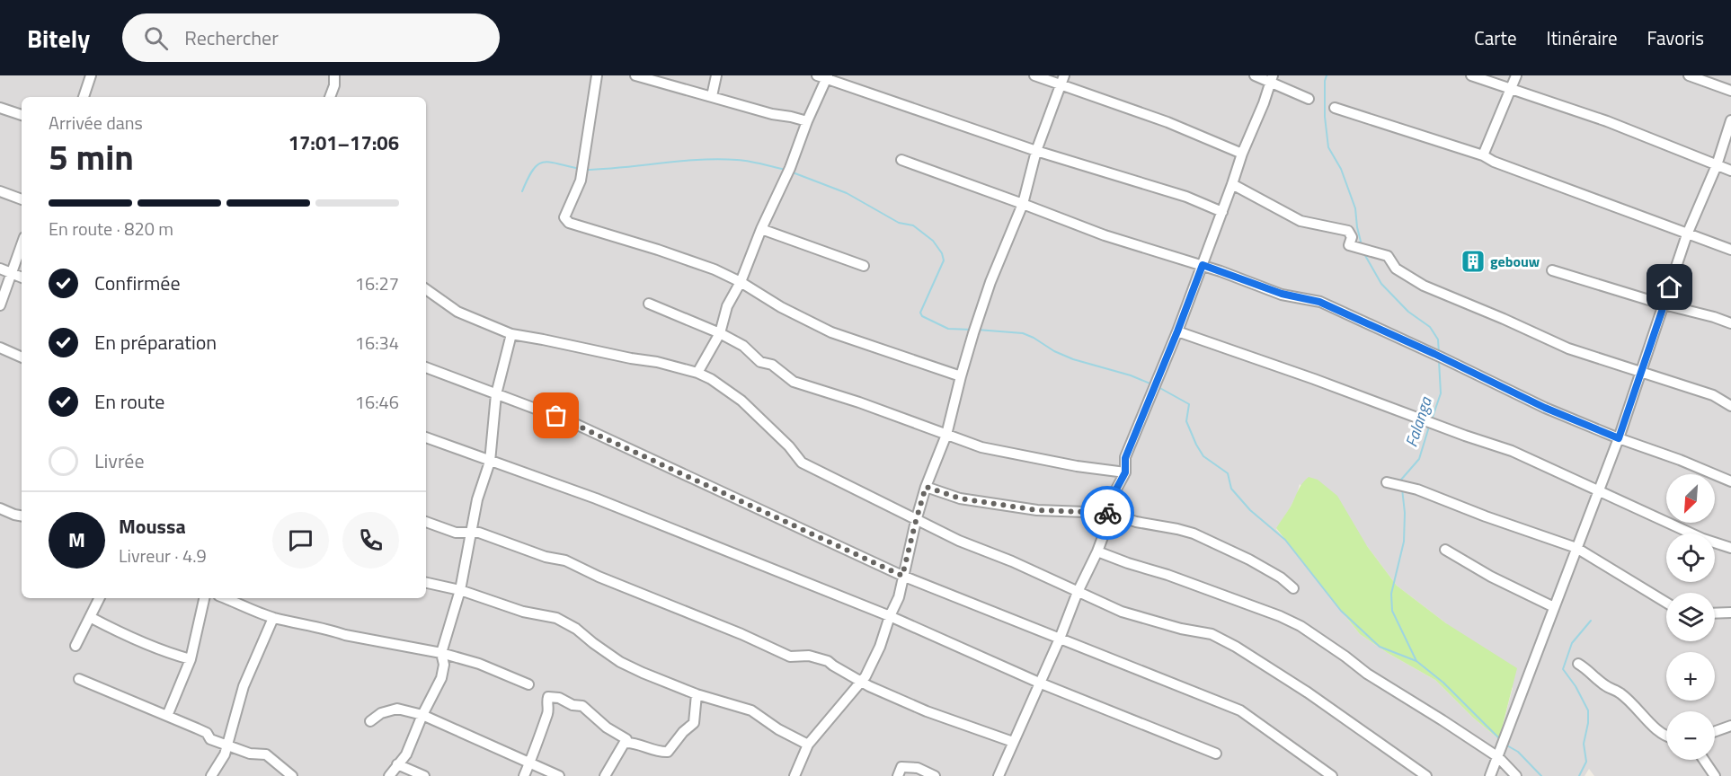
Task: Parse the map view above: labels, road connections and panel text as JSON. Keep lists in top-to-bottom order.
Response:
{
  "water": ["Falanga"],
  "places": {
    "building": ["gebouw"]
  },
  "north": "bottom left",
  "page": {
    "header": "Bitely",
    "search": "Rechercher",
    "nav": ["Carte", "Itinéraire", "Favoris"],
    "heading": ["5 min", "Arrivée dans", "17:01–17:06"],
    "panel": ["Moussa", "Livreur · 4.9"],
    "bar": "En route · 820 m",
    "list": [
      ["Confirmée", "16:27"],
      ["En préparation", "16:34"],
      ["En route", "16:46"],
      "Livrée"
    ],
    "map_buttons": ["+", "−"],
    "round": "M"
  }
}
